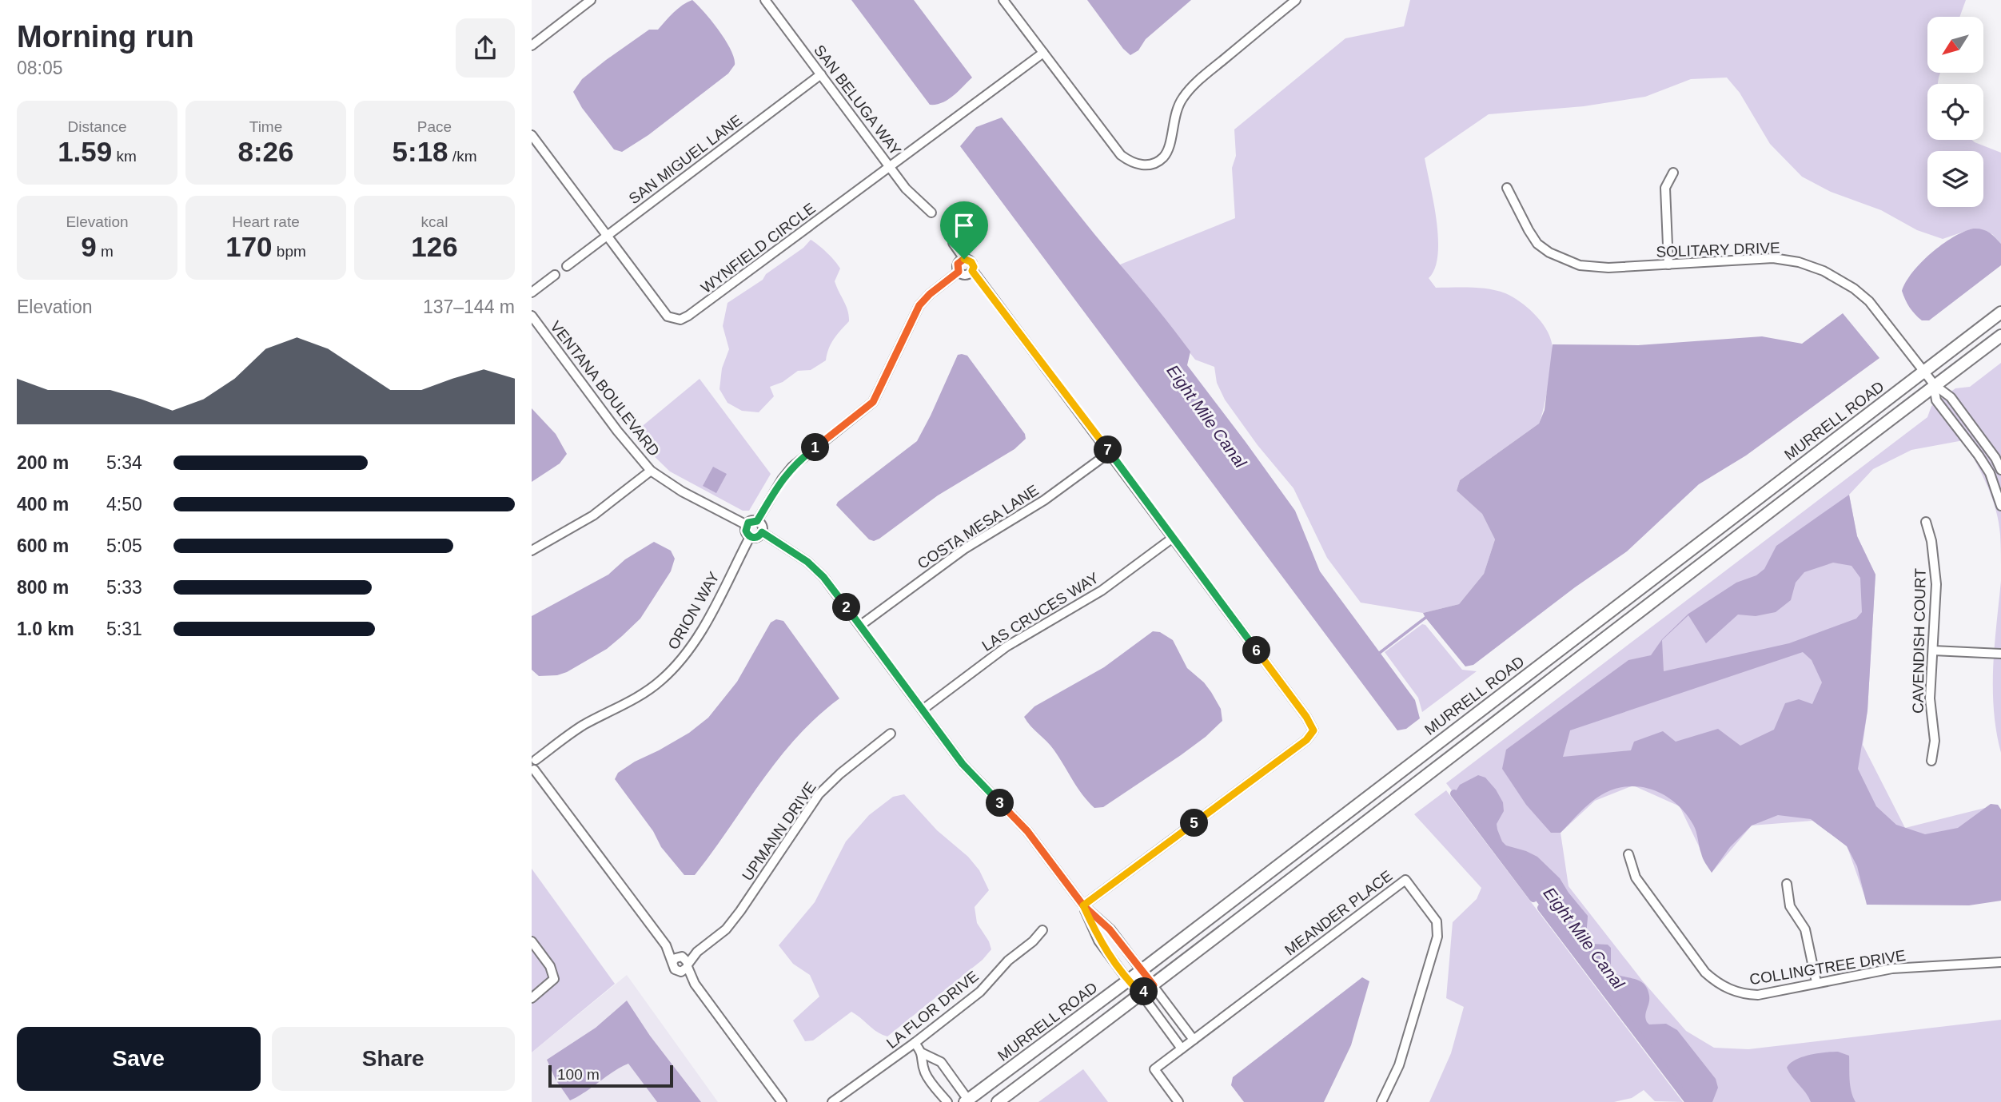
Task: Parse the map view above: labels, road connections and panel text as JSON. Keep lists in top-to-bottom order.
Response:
{
  "streets": {
    "street": [
      "SAN BELUGA WAY",
      "SAN MIGUEL LANE",
      "WYNFIELD CIRCLE",
      "SOLITARY DRIVE",
      "VENTANA BOULEVARD",
      "MURRELL ROAD",
      "COSTA MESA LANE",
      "ORION WAY",
      "LAS CRUCES WAY",
      "CAVENDISH COURT",
      "UPMANN DRIVE",
      "MEANDER PLACE",
      "COLLINGTREE DRIVE",
      "LA FLOR DRIVE"
    ]
  },
  "crossings": [
    ["SAN BELUGA WAY", "SAN MIGUEL LANE"],
    ["SAN BELUGA WAY", "WYNFIELD CIRCLE"],
    ["SAN MIGUEL LANE", "WYNFIELD CIRCLE"],
    ["SOLITARY DRIVE", "MURRELL ROAD"],
    ["VENTANA BOULEVARD", "ORION WAY"]
  ],
  "water": ["Eight Mile Canal"],
  "scale_bar": "100 m",
  "north": "bottom left",
  "page": {
    "heading": ["Morning run", "08:05"],
    "stats": [
      ["Distance", "1.59 km"],
      ["Time", "8:26"],
      ["Pace", "5:18 /km"],
      ["Elevation", "9 m"],
      ["Heart rate", "170 bpm"],
      ["kcal", "126"]
    ],
    "chart": ["Elevation", "137–144 m"],
    "pins": [
      "1",
      "7",
      "2",
      "6",
      "3",
      "5",
      "4"
    ],
    "list": [
      {
        "name": "200 m",
        "note": "5:34"
      },
      {
        "name": "400 m",
        "note": "4:50"
      },
      {
        "name": "600 m",
        "note": "5:05"
      },
      {
        "name": "800 m",
        "note": "5:33"
      },
      {
        "name": "1.0 km",
        "note": "5:31"
      }
    ],
    "buttons": ["Save", "Share"],
    "scale": "100 m"
  }
}
